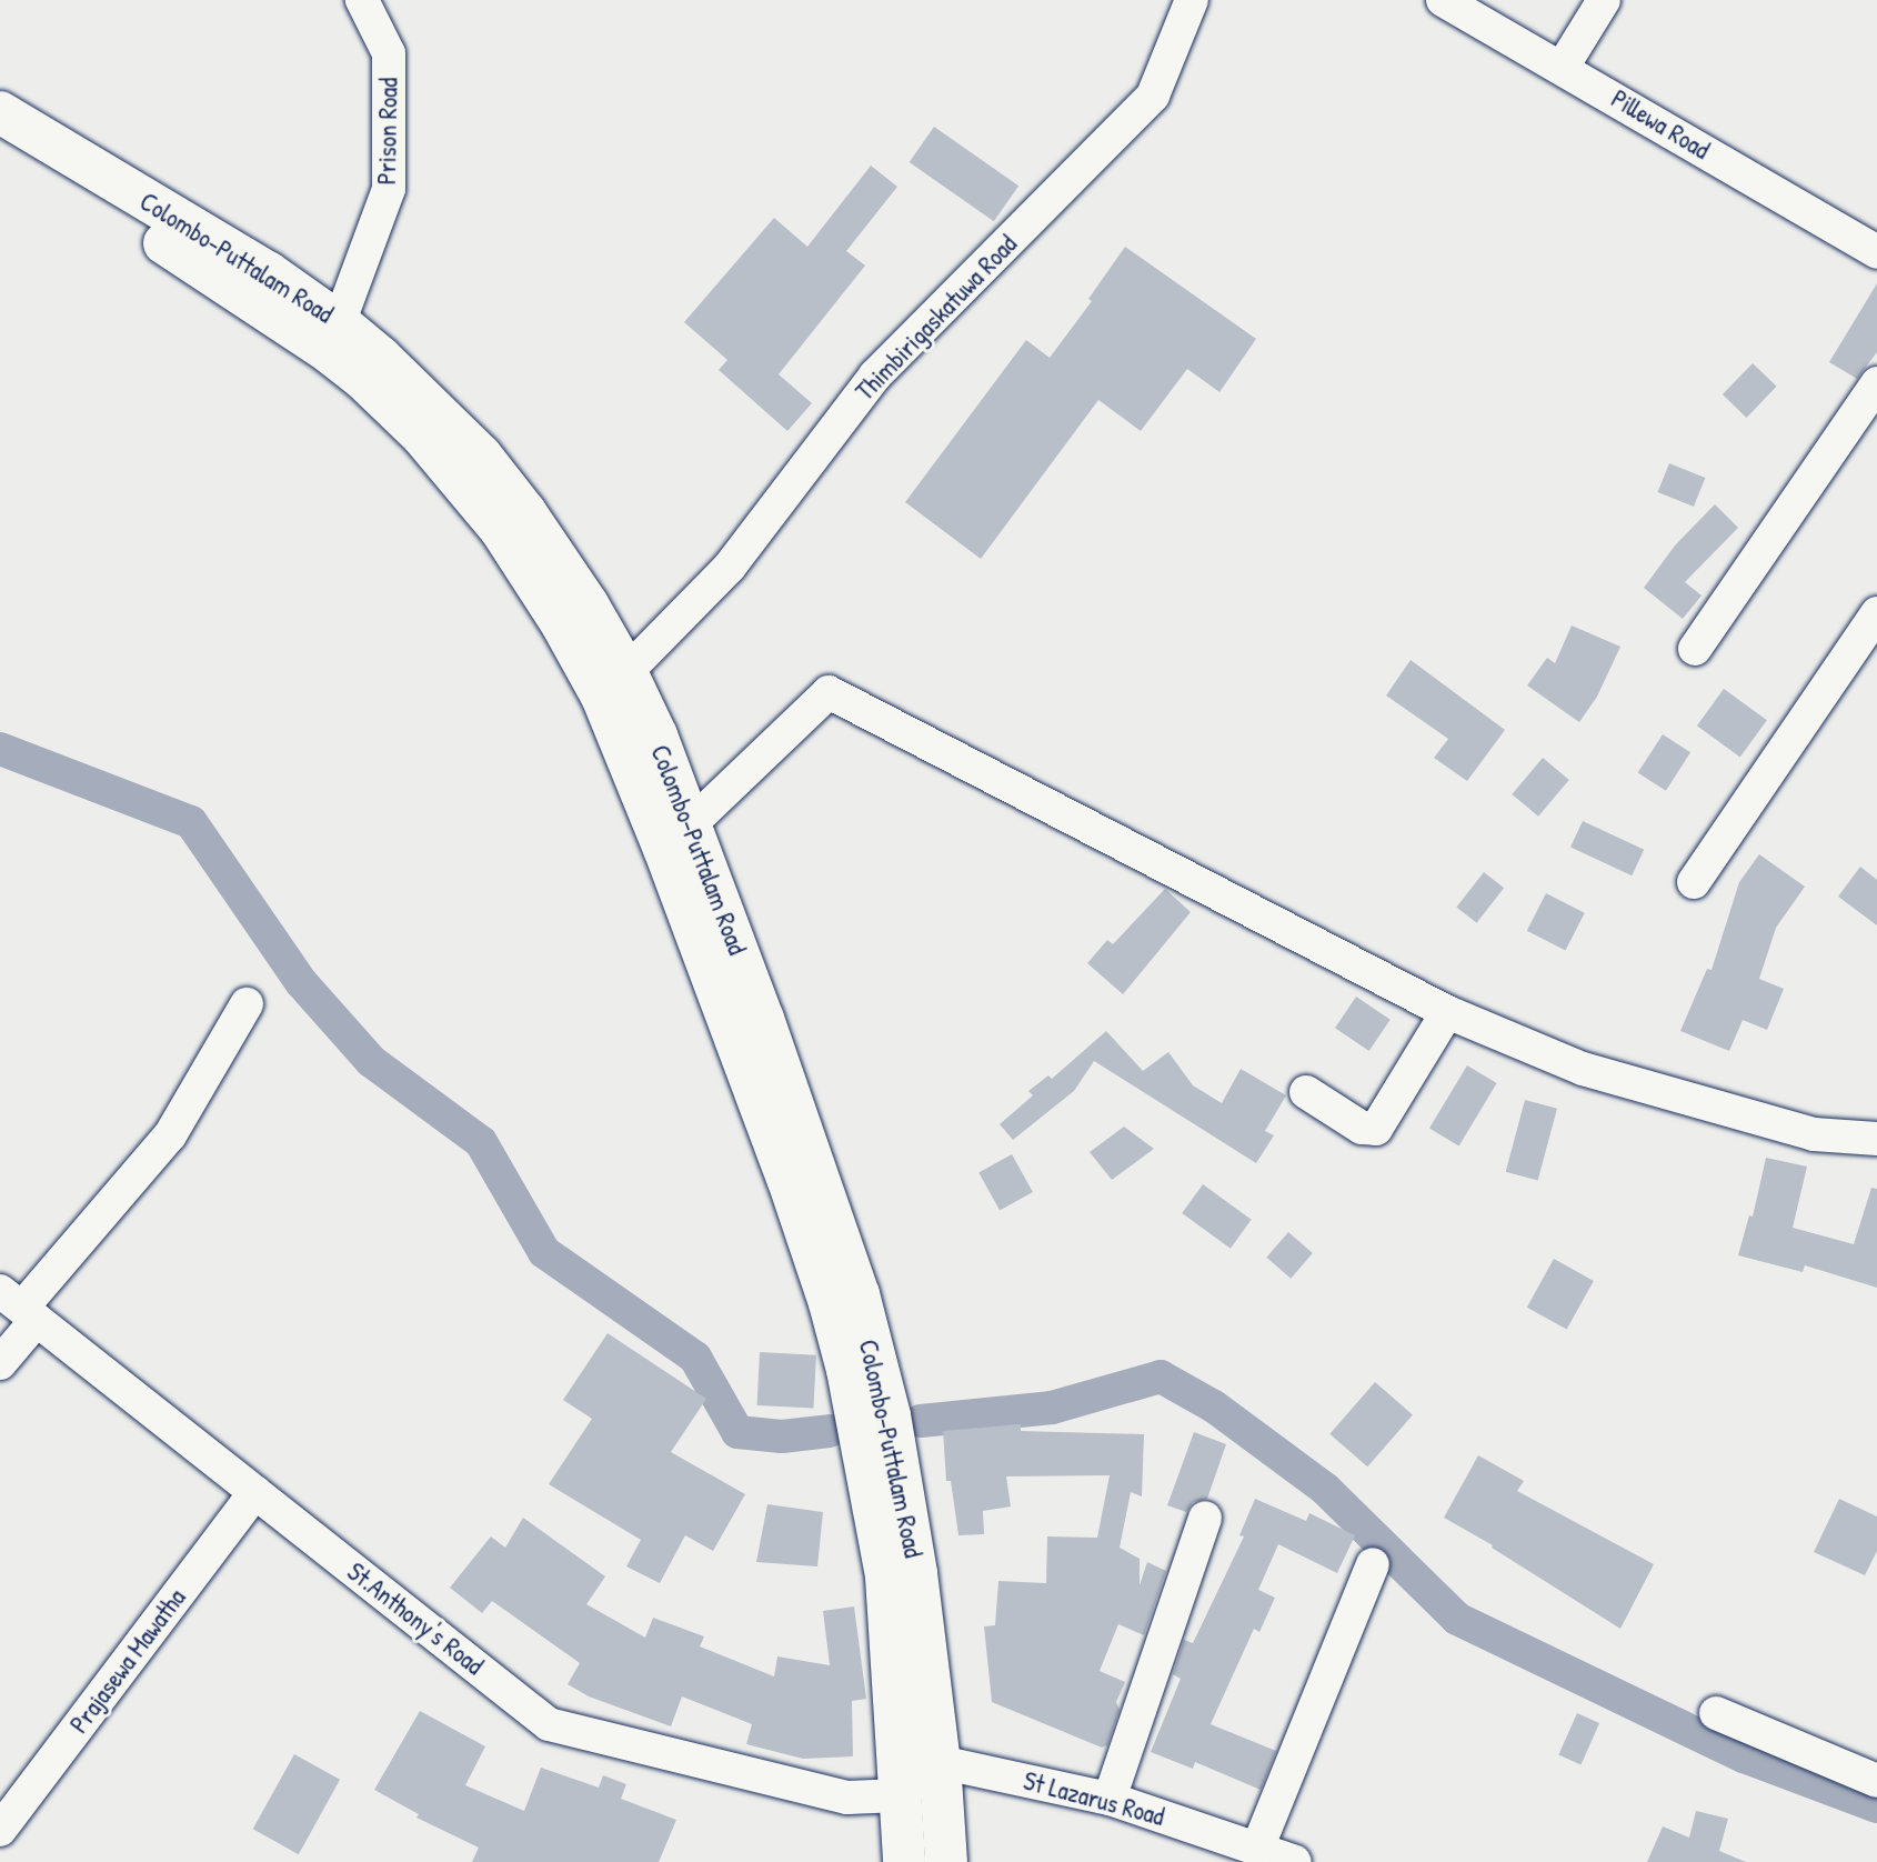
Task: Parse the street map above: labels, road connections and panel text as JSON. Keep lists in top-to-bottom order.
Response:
{
  "streets": {
    "highway": ["Colombo-Puttalam Road"],
    "street": [
      "Pillewa Road",
      "Prison Road",
      "Thimbirigaskatuwa Road",
      "St.Anthony's Road",
      "Prajasewa Mawatha",
      "St Lazarus Road"
    ]
  },
  "crossings": [
    ["Prison Road", "Colombo-Puttalam Road"],
    ["Colombo-Puttalam Road", "Thimbirigaskatuwa Road"],
    ["Colombo-Puttalam Road", "St.Anthony's Road"],
    ["Colombo-Puttalam Road", "St Lazarus Road"],
    ["St.Anthony's Road", "Prajasewa Mawatha"]
  ]
}
